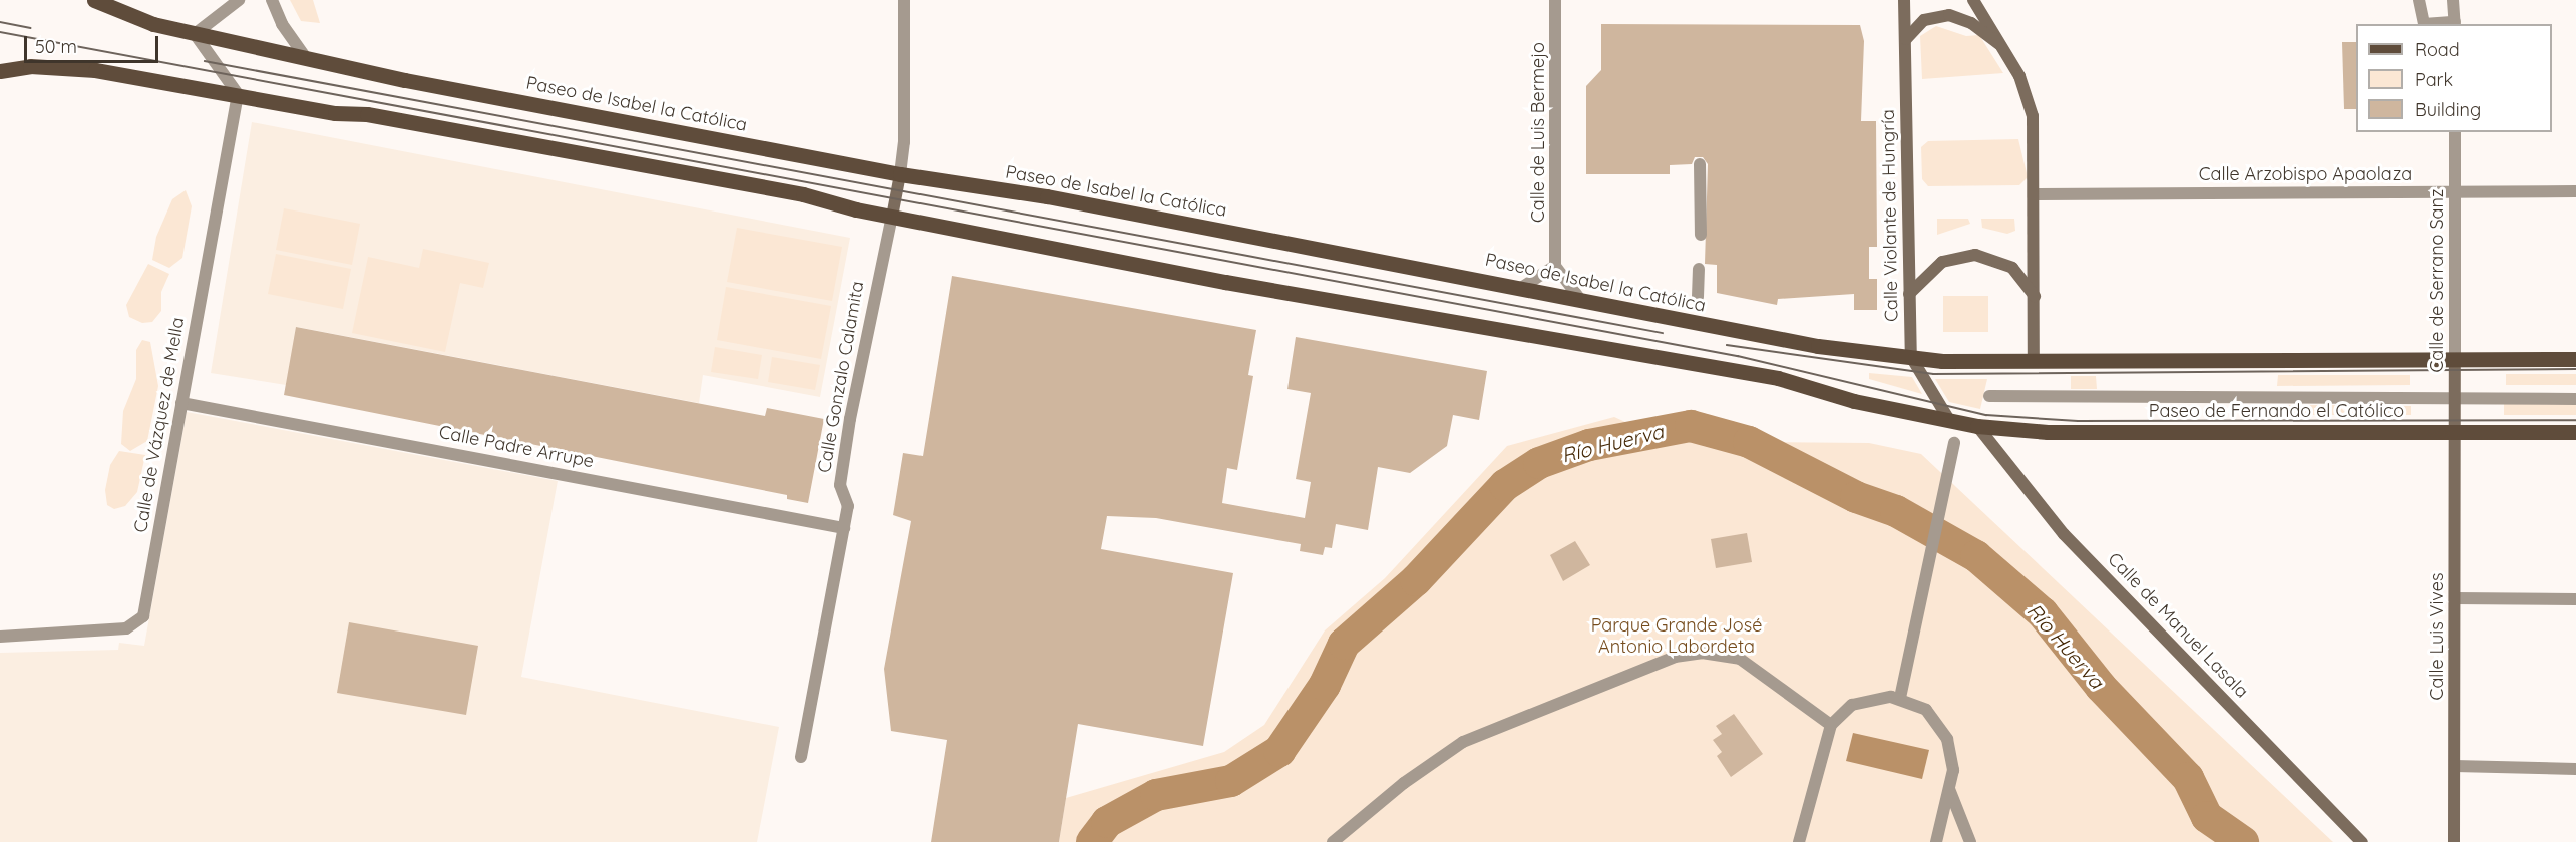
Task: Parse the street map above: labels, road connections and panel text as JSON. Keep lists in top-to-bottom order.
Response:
{
  "streets": {
    "main road": [
      "Paseo de Isabel la Católica",
      "Calle Violante de Hungría",
      "Calle de Serrano Sanz",
      "Paseo de Fernando el Católico",
      "Calle de Manuel Lasala",
      "Calle Luis Vives"
    ],
    "street": [
      "Calle de Luis Bermejo",
      "Calle Arzobispo Apaolaza",
      "Calle Gonzalo Calamita",
      "Calle de Vázquez de Mella",
      "Calle Padre Arrupe"
    ]
  },
  "crossings": [
    ["Paseo de Isabel la Católica", "Calle Violante de Hungría"],
    ["Calle Arzobispo Apaolaza", "Calle de Serrano Sanz"],
    ["Calle de Serrano Sanz", "Paseo de Fernando el Católico"],
    ["Calle de Serrano Sanz", "Calle Luis Vives"],
    ["Calle Gonzalo Calamita", "Calle Padre Arrupe"],
    ["Paseo de Fernando el Católico", "Calle de Manuel Lasala"],
    ["Paseo de Fernando el Católico", "Calle Luis Vives"],
    ["Calle de Vázquez de Mella", "Calle Padre Arrupe"]
  ],
  "water": ["Río Huerva"],
  "parks": ["Parque Grande José Antonio Labordeta"],
  "legend": ["Road", "Park", "Building"],
  "scale_bar": "50 m"
}
